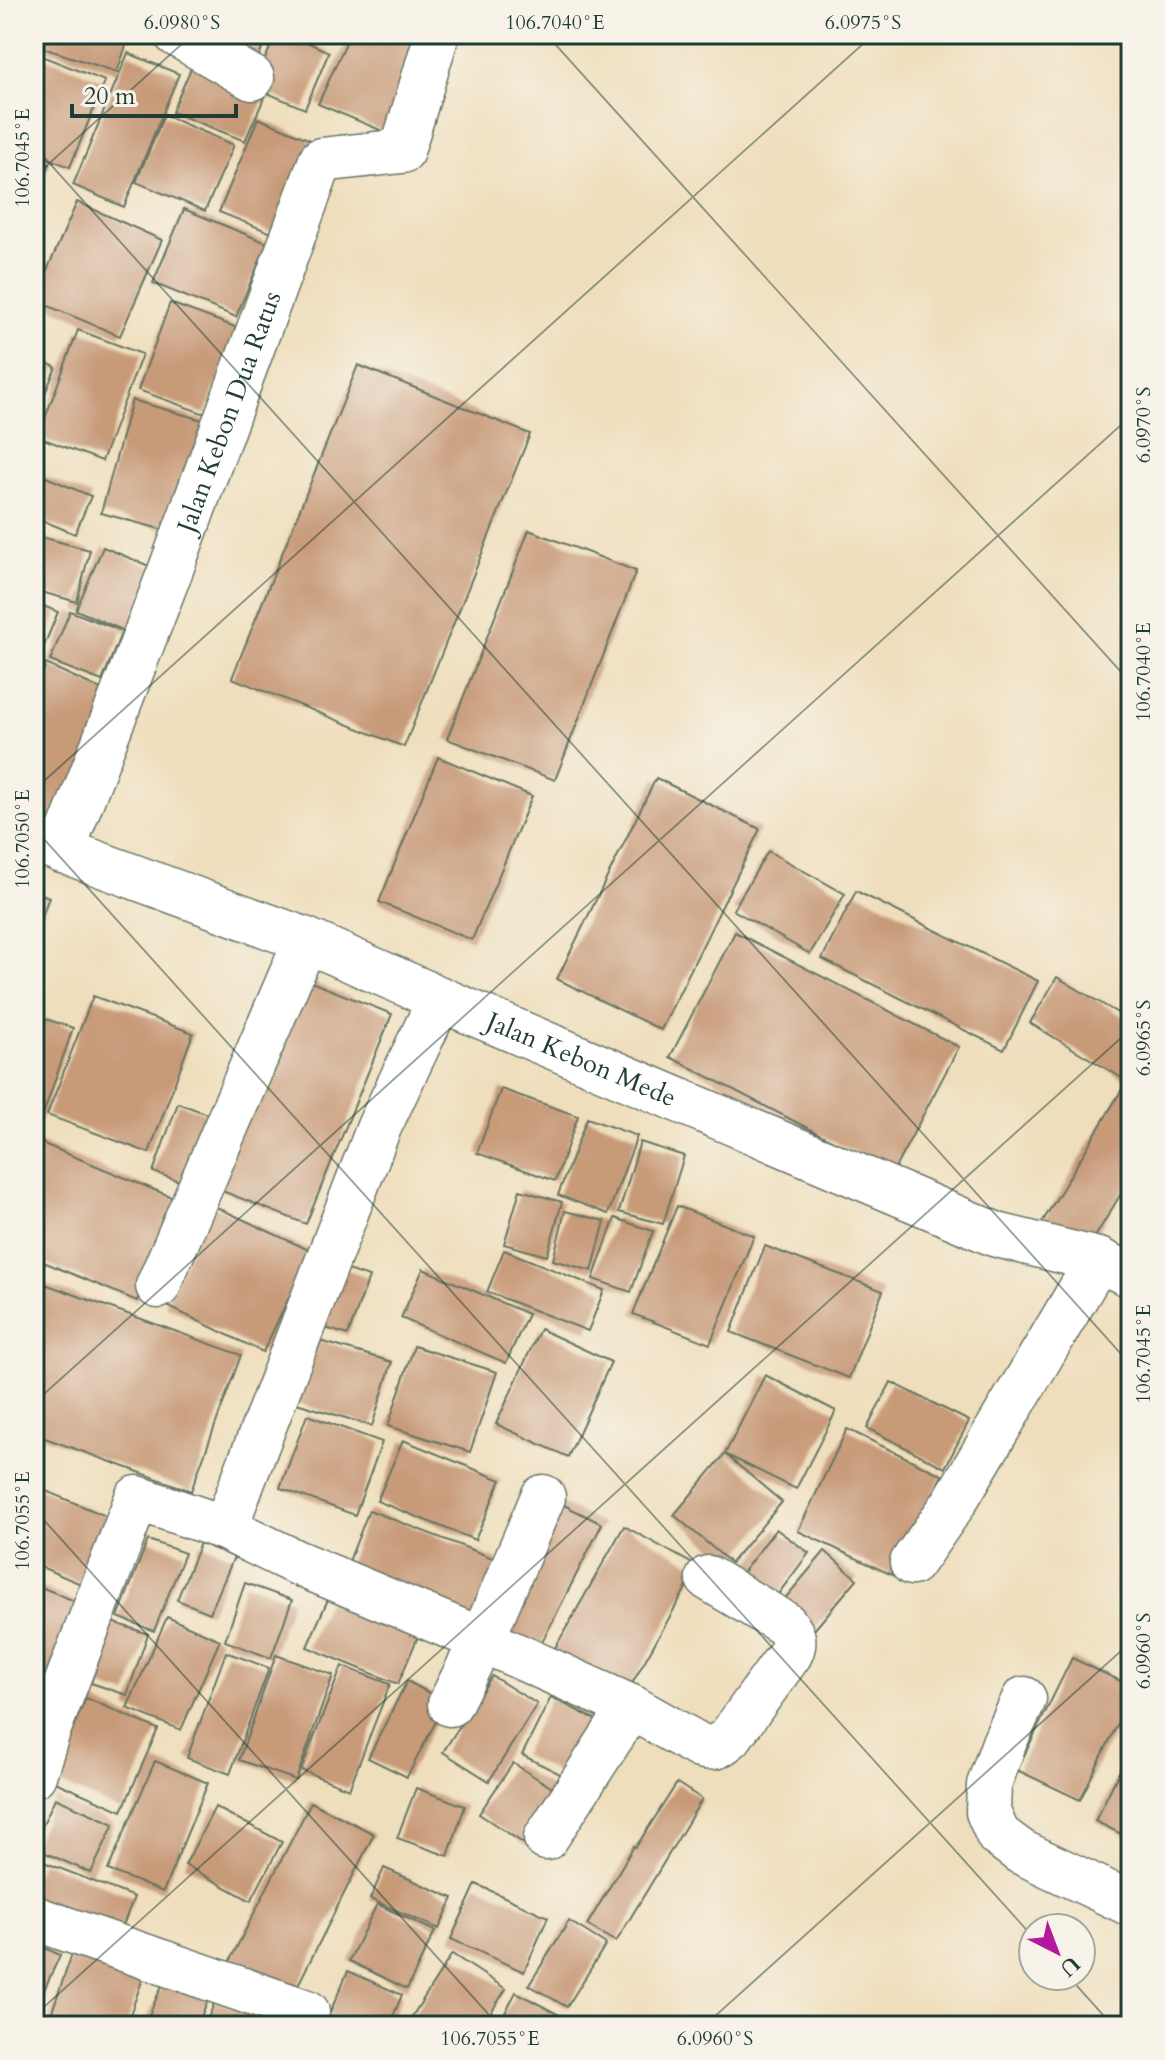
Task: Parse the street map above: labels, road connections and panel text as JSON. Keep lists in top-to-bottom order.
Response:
{
  "streets": {
    "street": ["Jalan Kebon Dua Ratus", "Jalan Kebon Mede"]
  },
  "crossings": [
    ["Jalan Kebon Dua Ratus", "Jalan Kebon Mede"]
  ],
  "scale_bar": "20 m",
  "north": "bottom right",
  "coordinates": [
    "6.0980°S",
    "106.7040°E",
    "6.0975°S",
    "106.7045°E",
    "6.0970°S",
    "106.7050°E",
    "6.0965°S",
    "106.7055°E",
    "6.0960°S"
  ]
}
